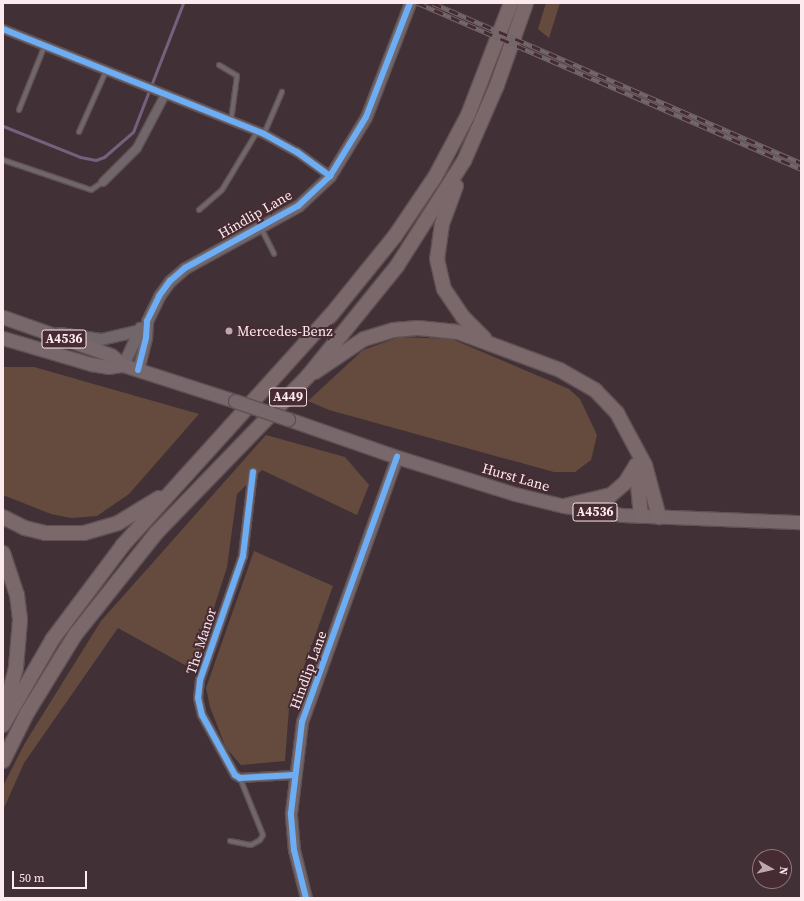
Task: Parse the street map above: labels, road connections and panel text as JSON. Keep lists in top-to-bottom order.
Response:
{
  "streets": {
    "highway": ["A449"],
    "main road": ["A4536", "Hurst Lane"],
    "street": ["Hindlip Lane", "The Manor"]
  },
  "crossings": [
    ["Hindlip Lane", "A4536"],
    ["Hindlip Lane", "Hurst Lane"],
    ["A4536", "Hurst Lane"]
  ],
  "places": ["Mercedes-Benz"],
  "scale_bar": "50 m",
  "north": "right"
}
